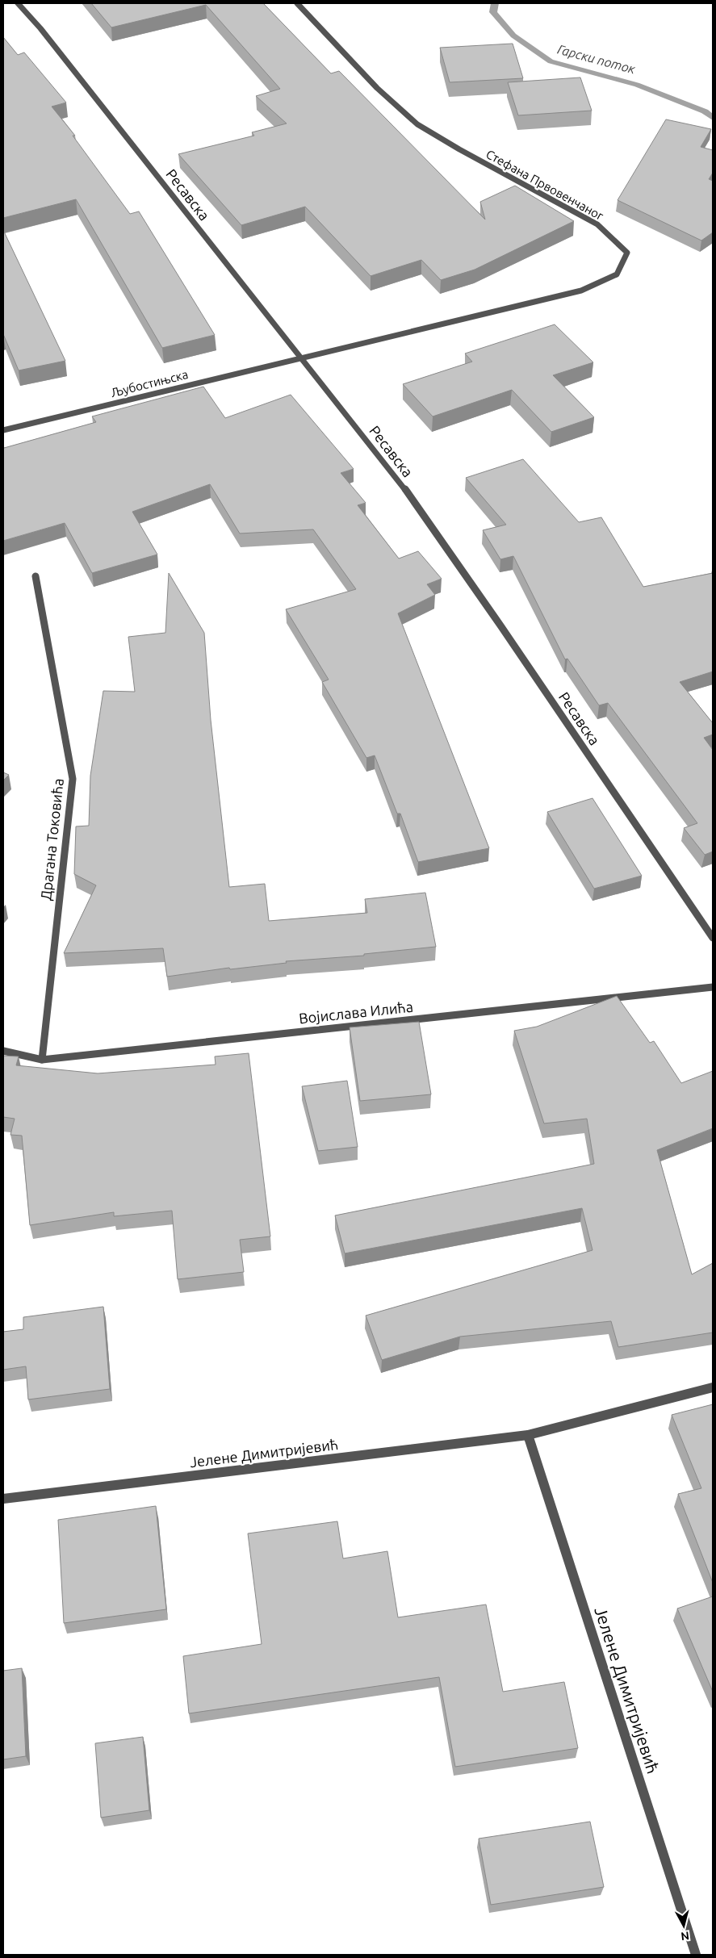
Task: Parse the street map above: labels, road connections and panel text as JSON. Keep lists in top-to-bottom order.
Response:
{
  "streets": {
    "street": [
      "Стефана Првовенчаног",
      "Ресавска",
      "Љубостињска",
      "Драгана Токовића",
      "Војислава Илића",
      "Јелене Димитријевић"
    ]
  },
  "crossings": [
    ["Стефана Првовенчаног", "Ресавска"],
    ["Стефана Првовенчаног", "Љубостињска"],
    ["Ресавска", "Љубостињска"],
    ["Драгана Токовића", "Војислава Илића"]
  ],
  "water": ["Гарски поток"],
  "north": "bottom"
}
